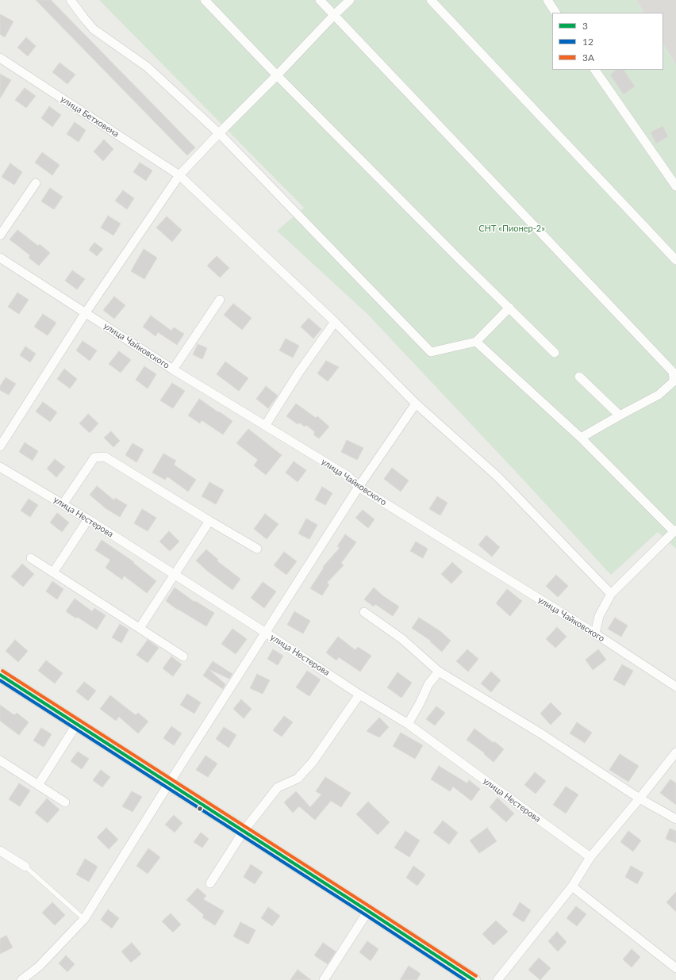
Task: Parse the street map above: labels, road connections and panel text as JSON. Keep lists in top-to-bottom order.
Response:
{
  "streets": {
    "street": ["улица Бетховена", "улица Чайковского", "улица Нестерова"]
  },
  "parks": ["СНТ «Пионер-2»"],
  "lines": ["transit line 3А", "transit line 3", "transit line 12"],
  "legend": ["3", "12", "3А"]
}
